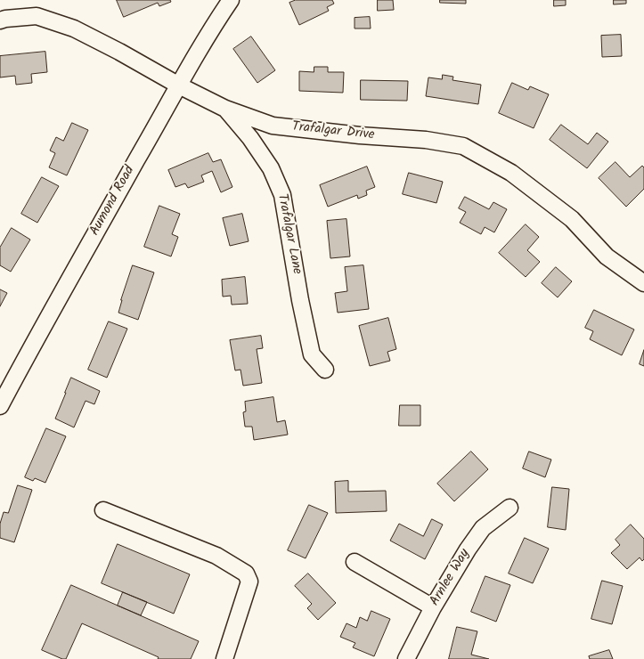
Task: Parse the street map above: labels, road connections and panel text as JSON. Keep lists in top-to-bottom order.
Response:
{
  "streets": {
    "street": [
      "Trafalgar Drive",
      "Aumond Road",
      "Trafalgar Lane",
      "Arnlee Way"
    ]
  },
  "crossings": [
    ["Trafalgar Drive", "Aumond Road"],
    ["Trafalgar Drive", "Trafalgar Lane"]
  ]
}
